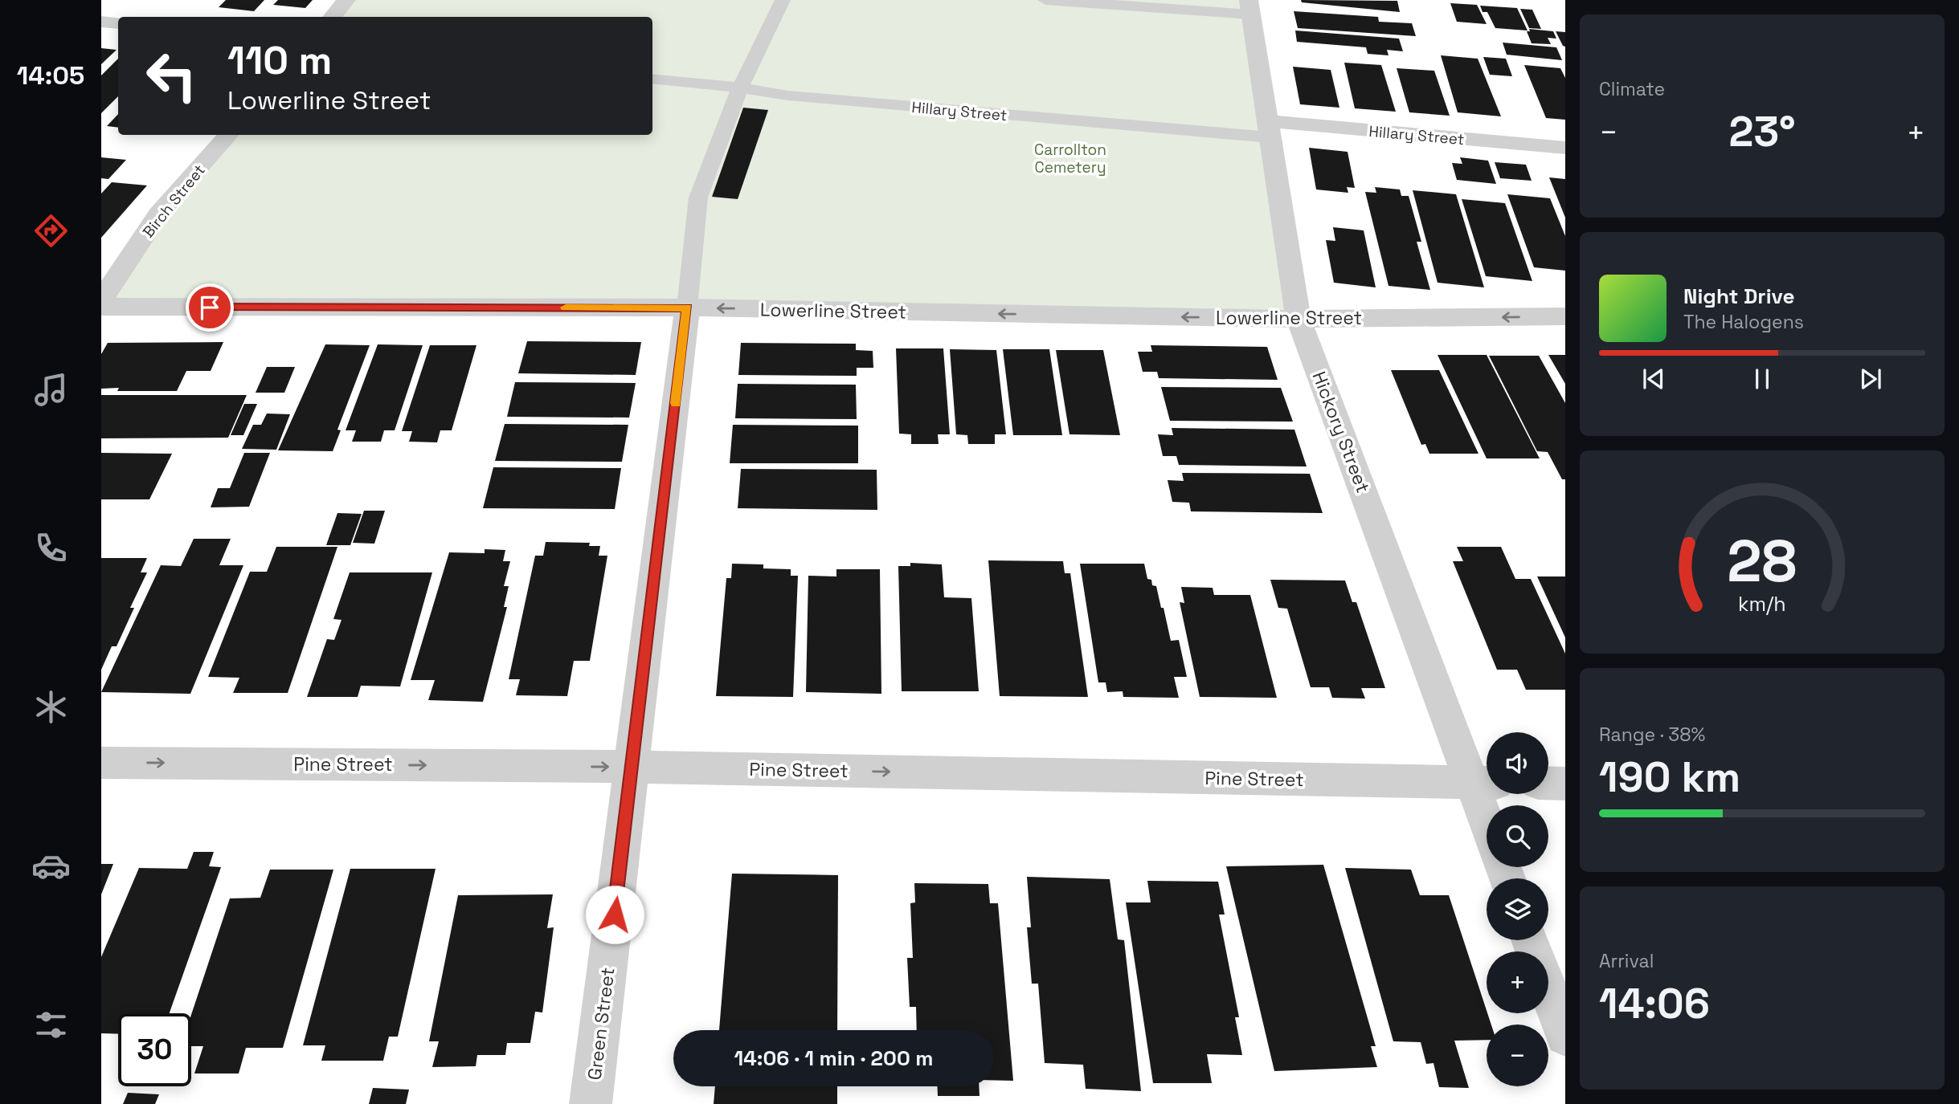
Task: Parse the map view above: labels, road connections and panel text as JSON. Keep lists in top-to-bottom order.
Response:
{
  "streets": {
    "street": [
      "Hillary Street",
      "Birch Street",
      "Lowerline Street",
      "Hickory Street",
      "Pine Street",
      "Green Street"
    ]
  },
  "crossings": [
    ["Hillary Street", "Hickory Street"],
    ["Lowerline Street", "Hickory Street"],
    ["Lowerline Street", "Green Street"],
    ["Hickory Street", "Pine Street"],
    ["Pine Street", "Green Street"]
  ],
  "one_way": ["Lowerline Street", "Pine Street"],
  "parks": ["Carrollton Cemetery"],
  "page": {
    "tabs": "14:05",
    "tile": [
      "Climate",
      ["Range · 38%", "190 km"],
      ["Arrival", "14:06"]
    ],
    "turn": ["110 m", "Lowerline Street"],
    "heat": ["−", "23°", "+"],
    "song": ["Night Drive", "The Halogens"],
    "map_buttons": ["+", "−"],
    "limit": "30",
    "trip": "14:06 · 1 min · 200 m",
    "gauge": ["28", "km/h"]
  }
}
